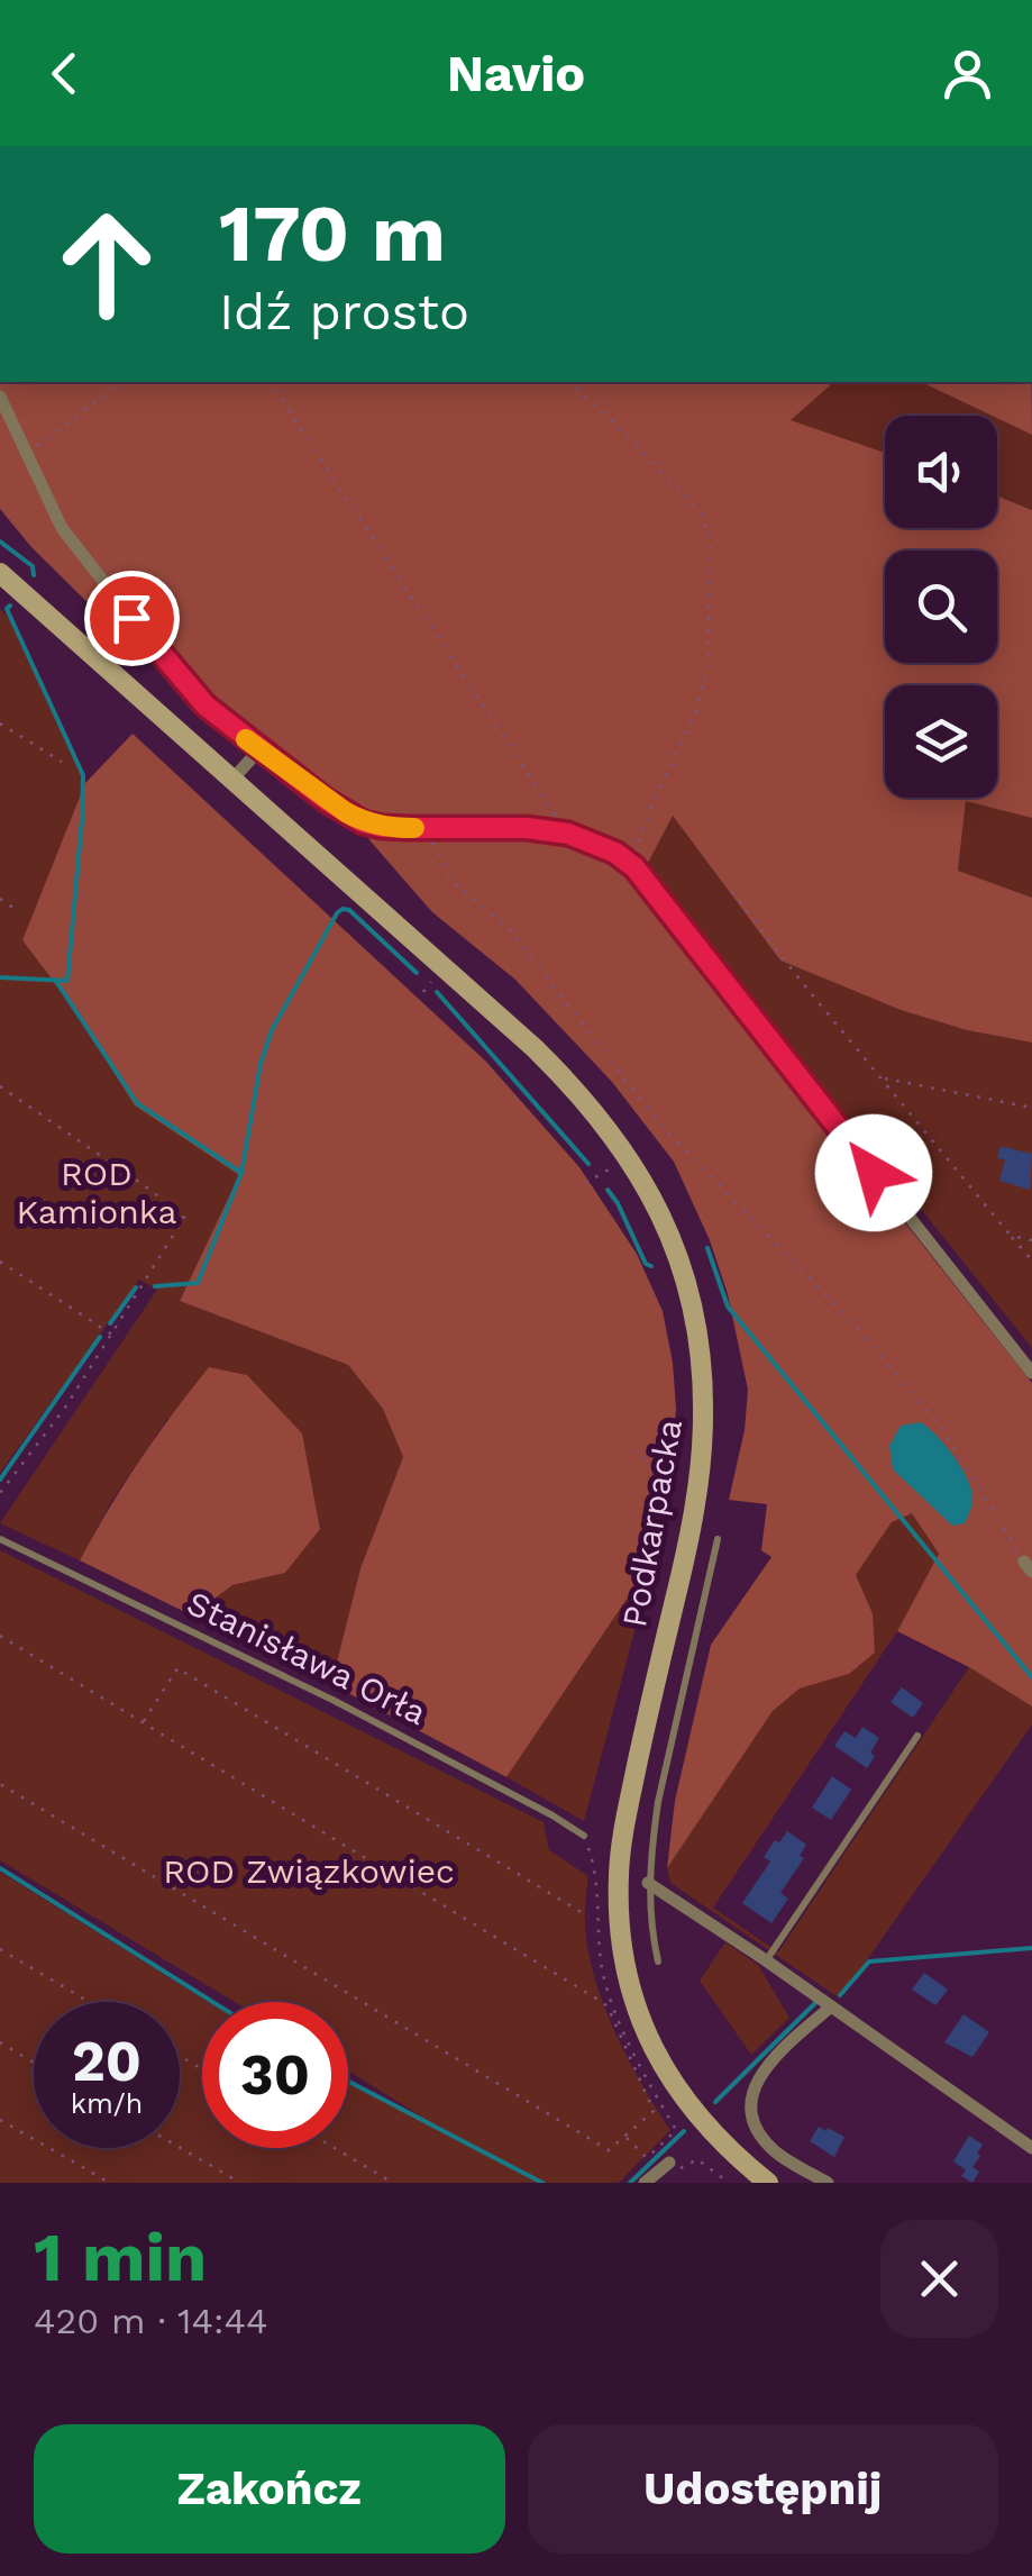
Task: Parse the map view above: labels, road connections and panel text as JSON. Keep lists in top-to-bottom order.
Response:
{
  "streets": {
    "main road": ["Podkarpacka"],
    "lane": ["Stanisława Orła"]
  },
  "parks": ["ROD Kamionka", "ROD Związkowiec"],
  "page": {
    "header": "Navio",
    "turn": ["170 m", "Idź prosto"],
    "speed": "20 km/h",
    "limit": "30",
    "heading": ["1 min", "420 m · 14:44"],
    "buttons": ["Zakończ", "Udostępnij"]
  }
}
